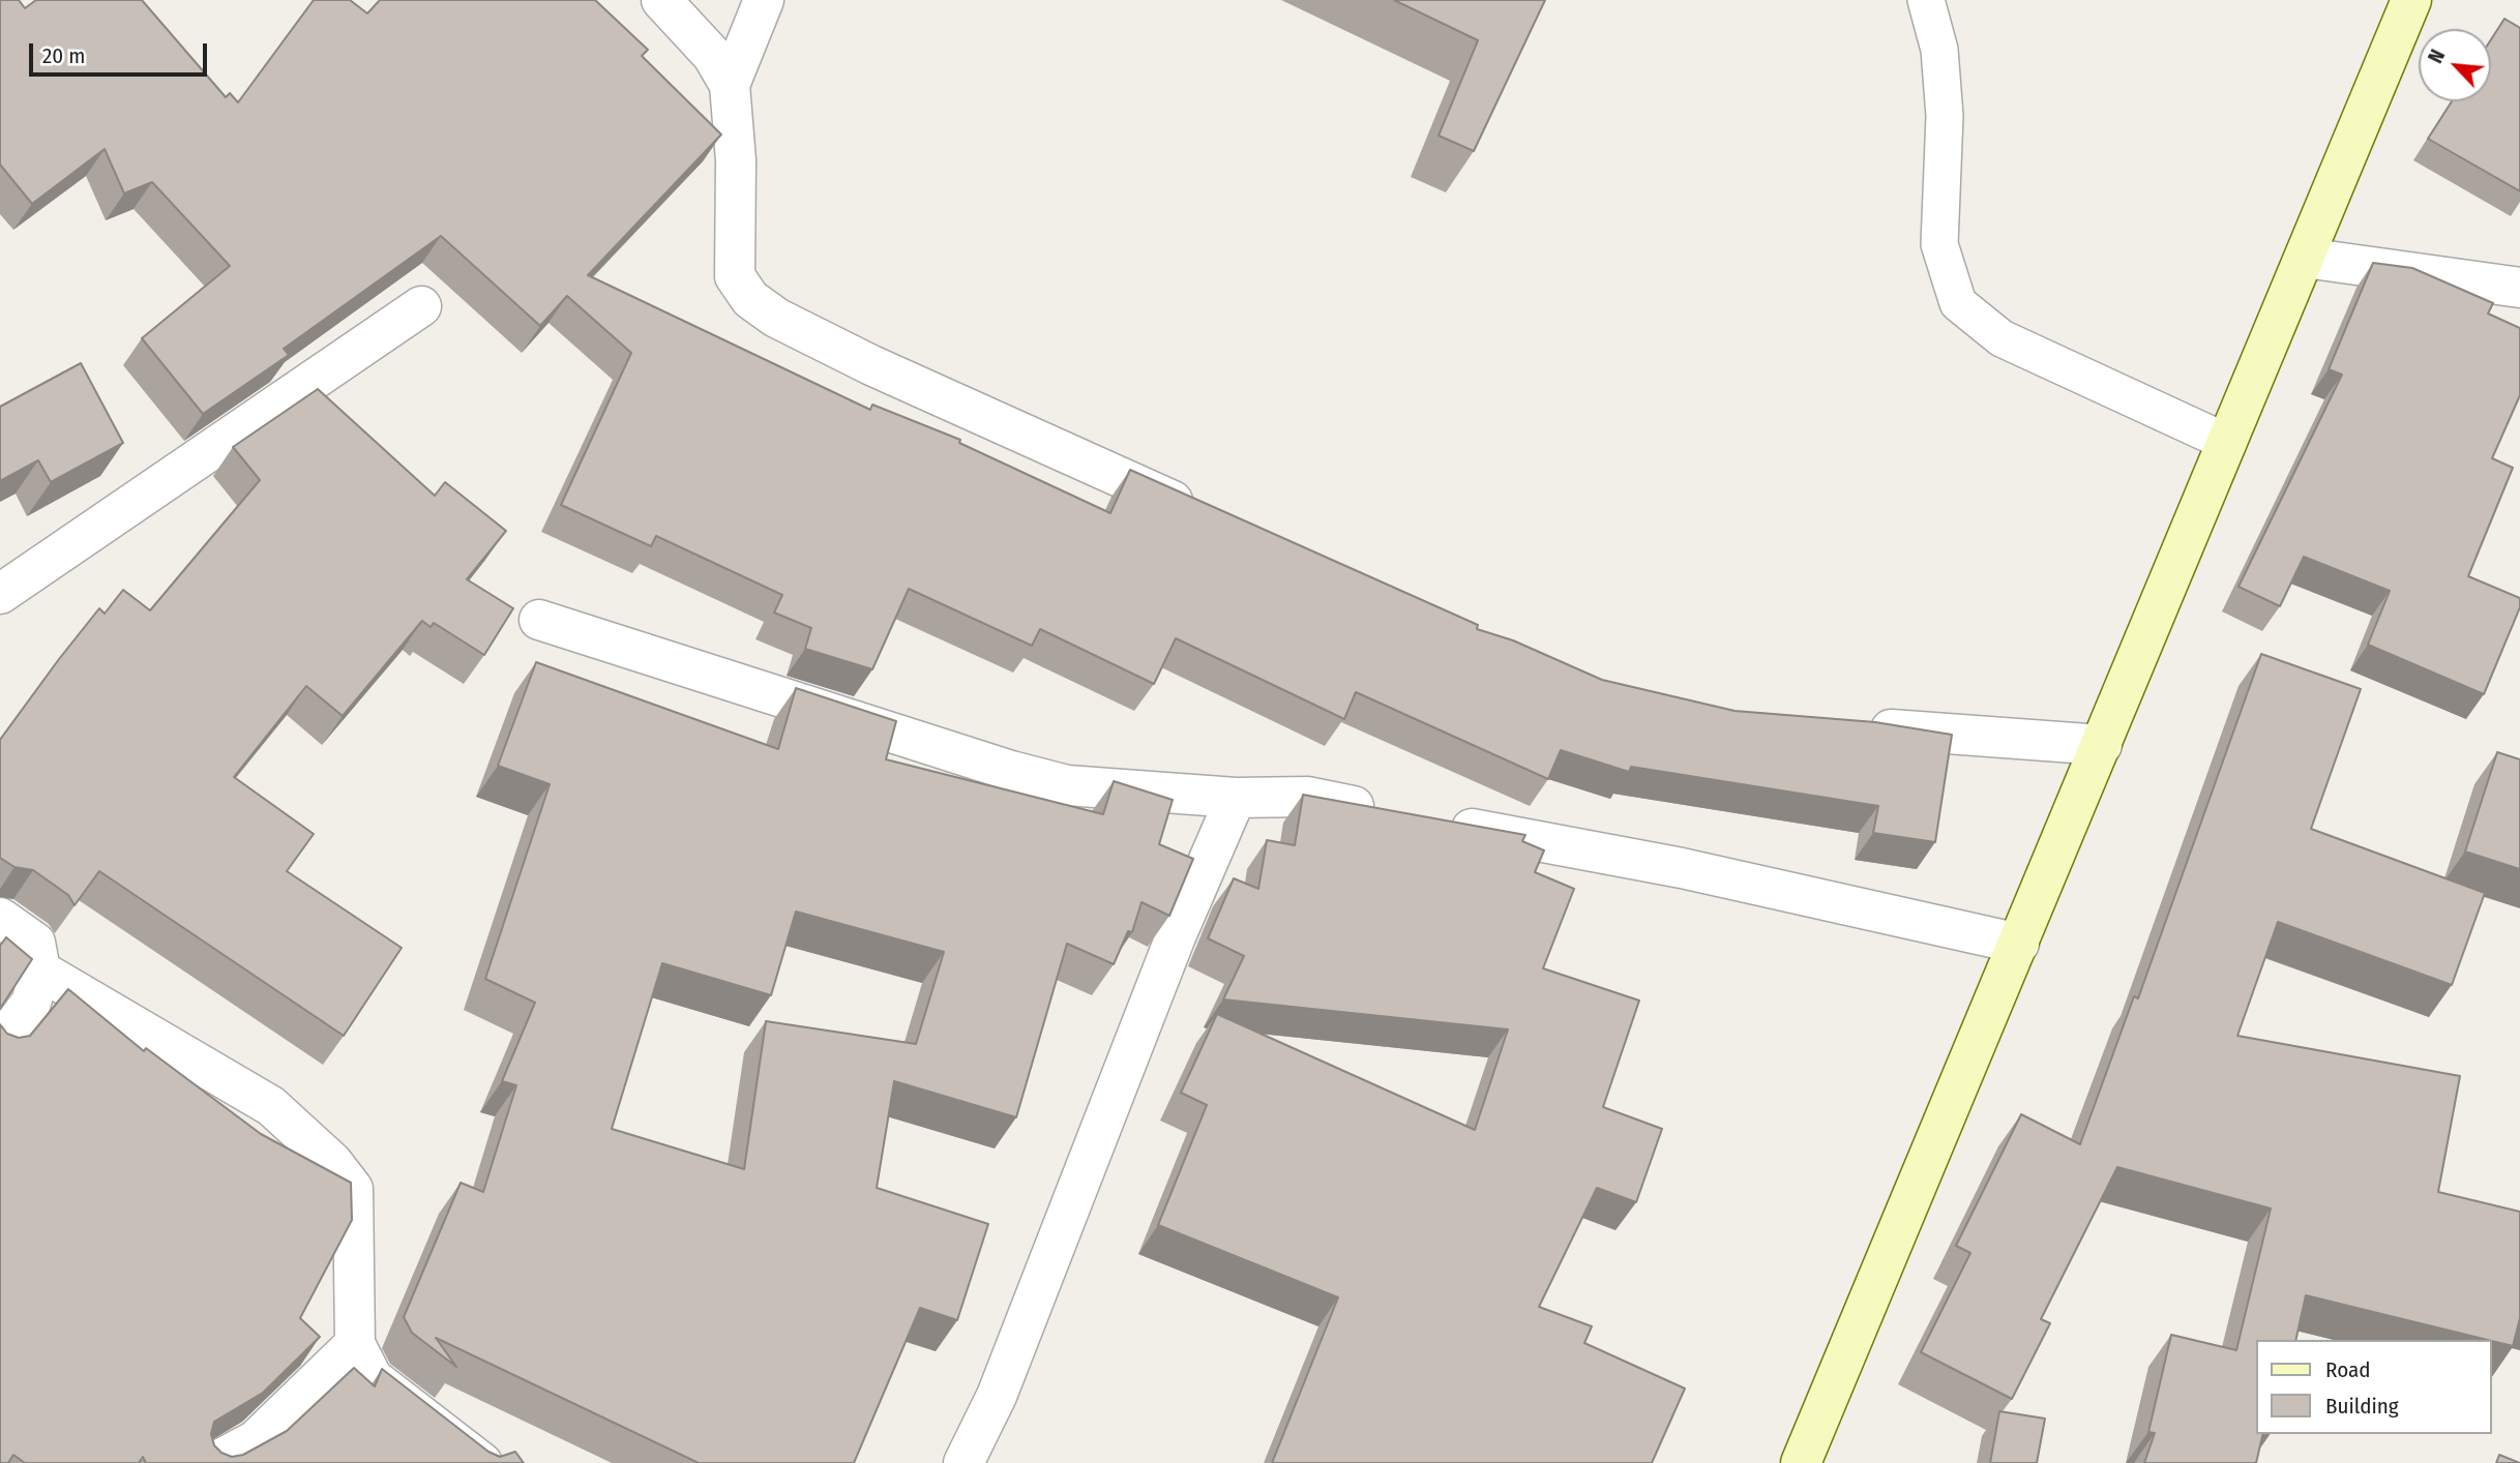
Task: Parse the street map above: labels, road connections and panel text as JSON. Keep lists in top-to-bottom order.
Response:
{
  "legend": ["Road", "Building"],
  "scale_bar": "20 m",
  "north": "top left"
}
